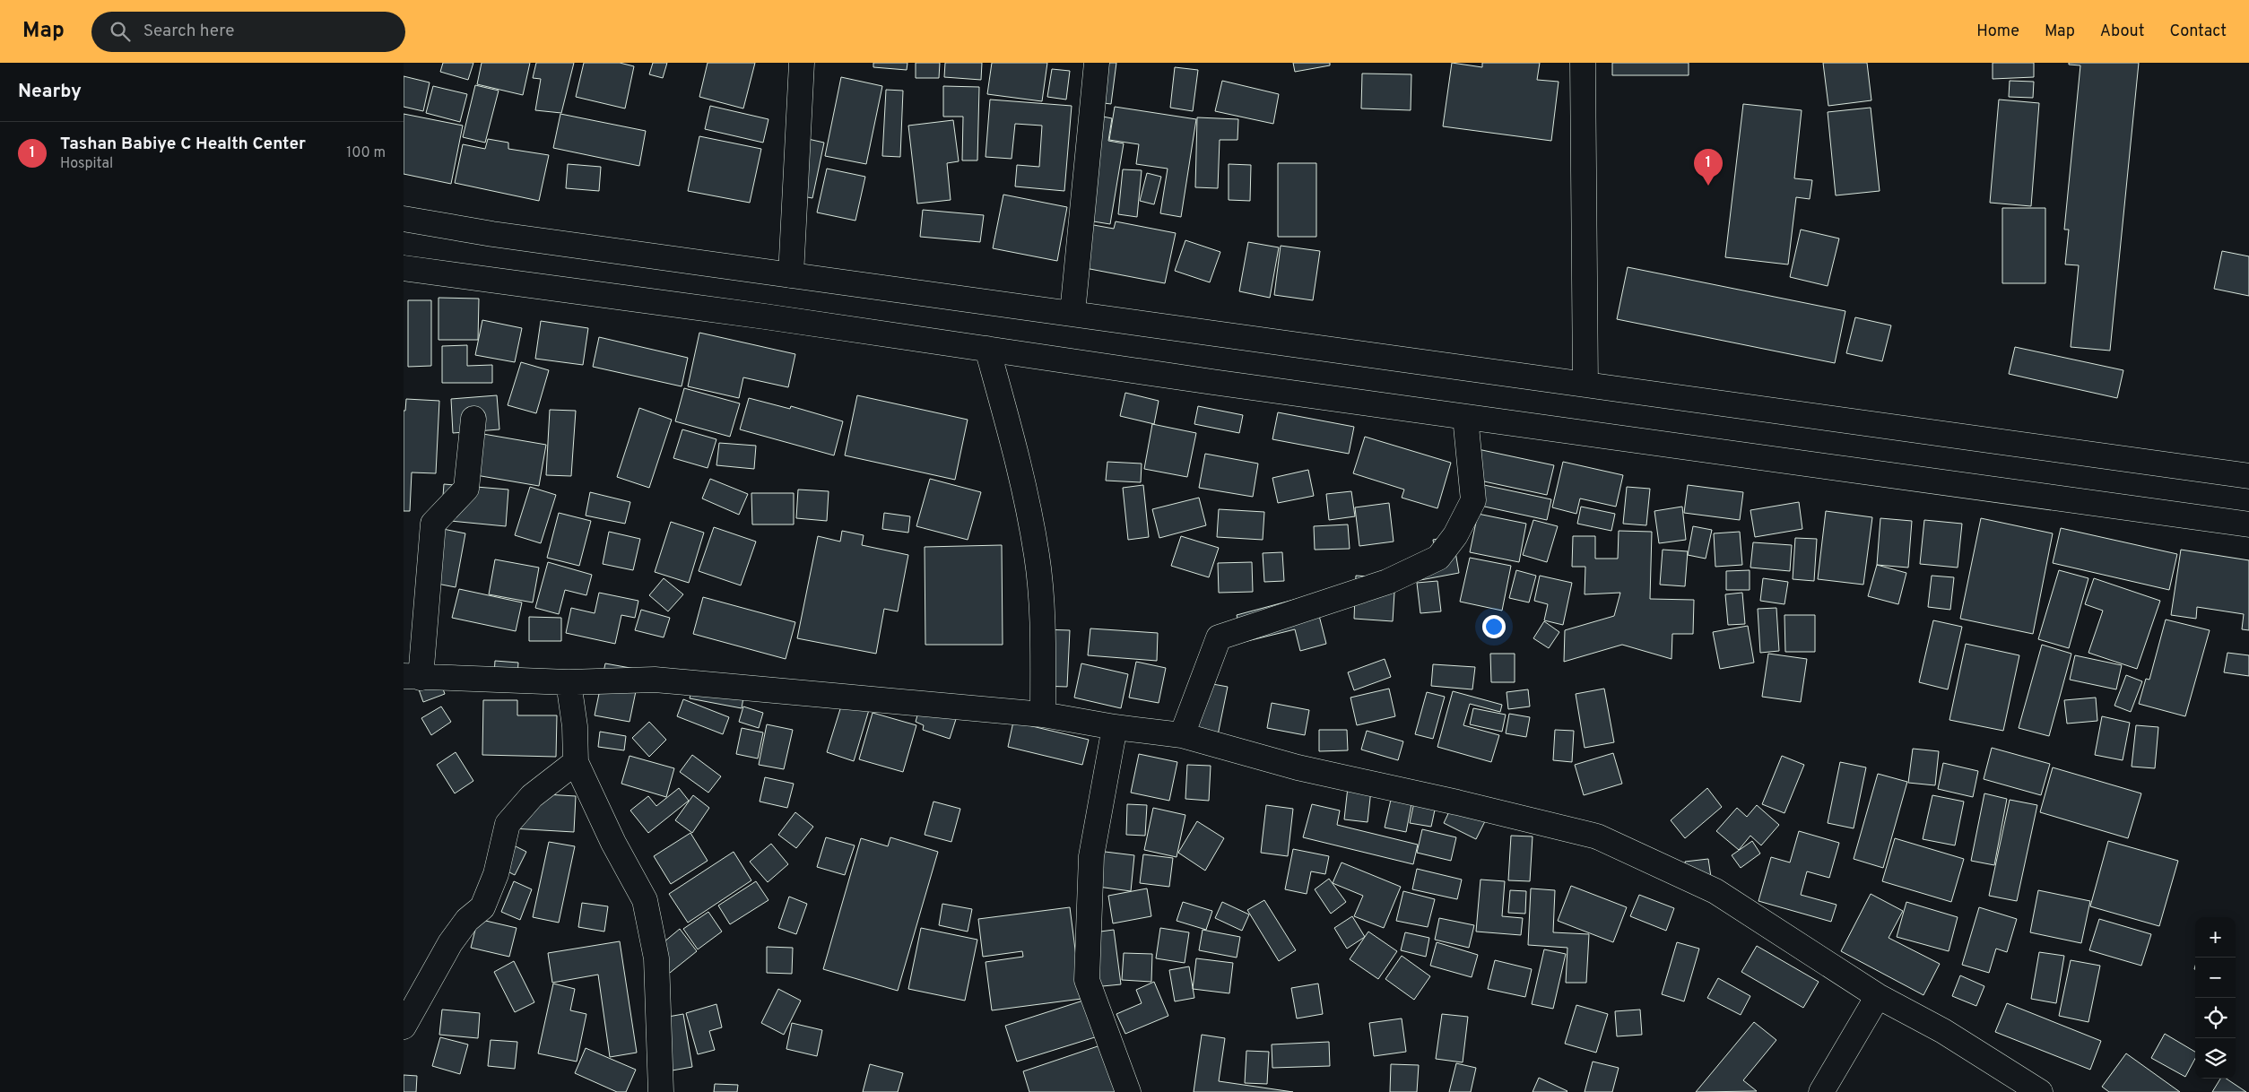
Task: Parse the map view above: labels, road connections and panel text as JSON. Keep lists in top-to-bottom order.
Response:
{
  "page": {
    "header": "Map",
    "search": "Search here",
    "nav": [
      "Home",
      "Map",
      "About",
      "Contact"
    ],
    "heading": "Nearby",
    "list": [
      {
        "mark": "1",
        "name": "Tashan Babiye C Health Center",
        "note": "Hospital",
        "value": "100 m"
      }
    ],
    "pins": "1",
    "map_buttons": ["+", "−"]
  }
}
